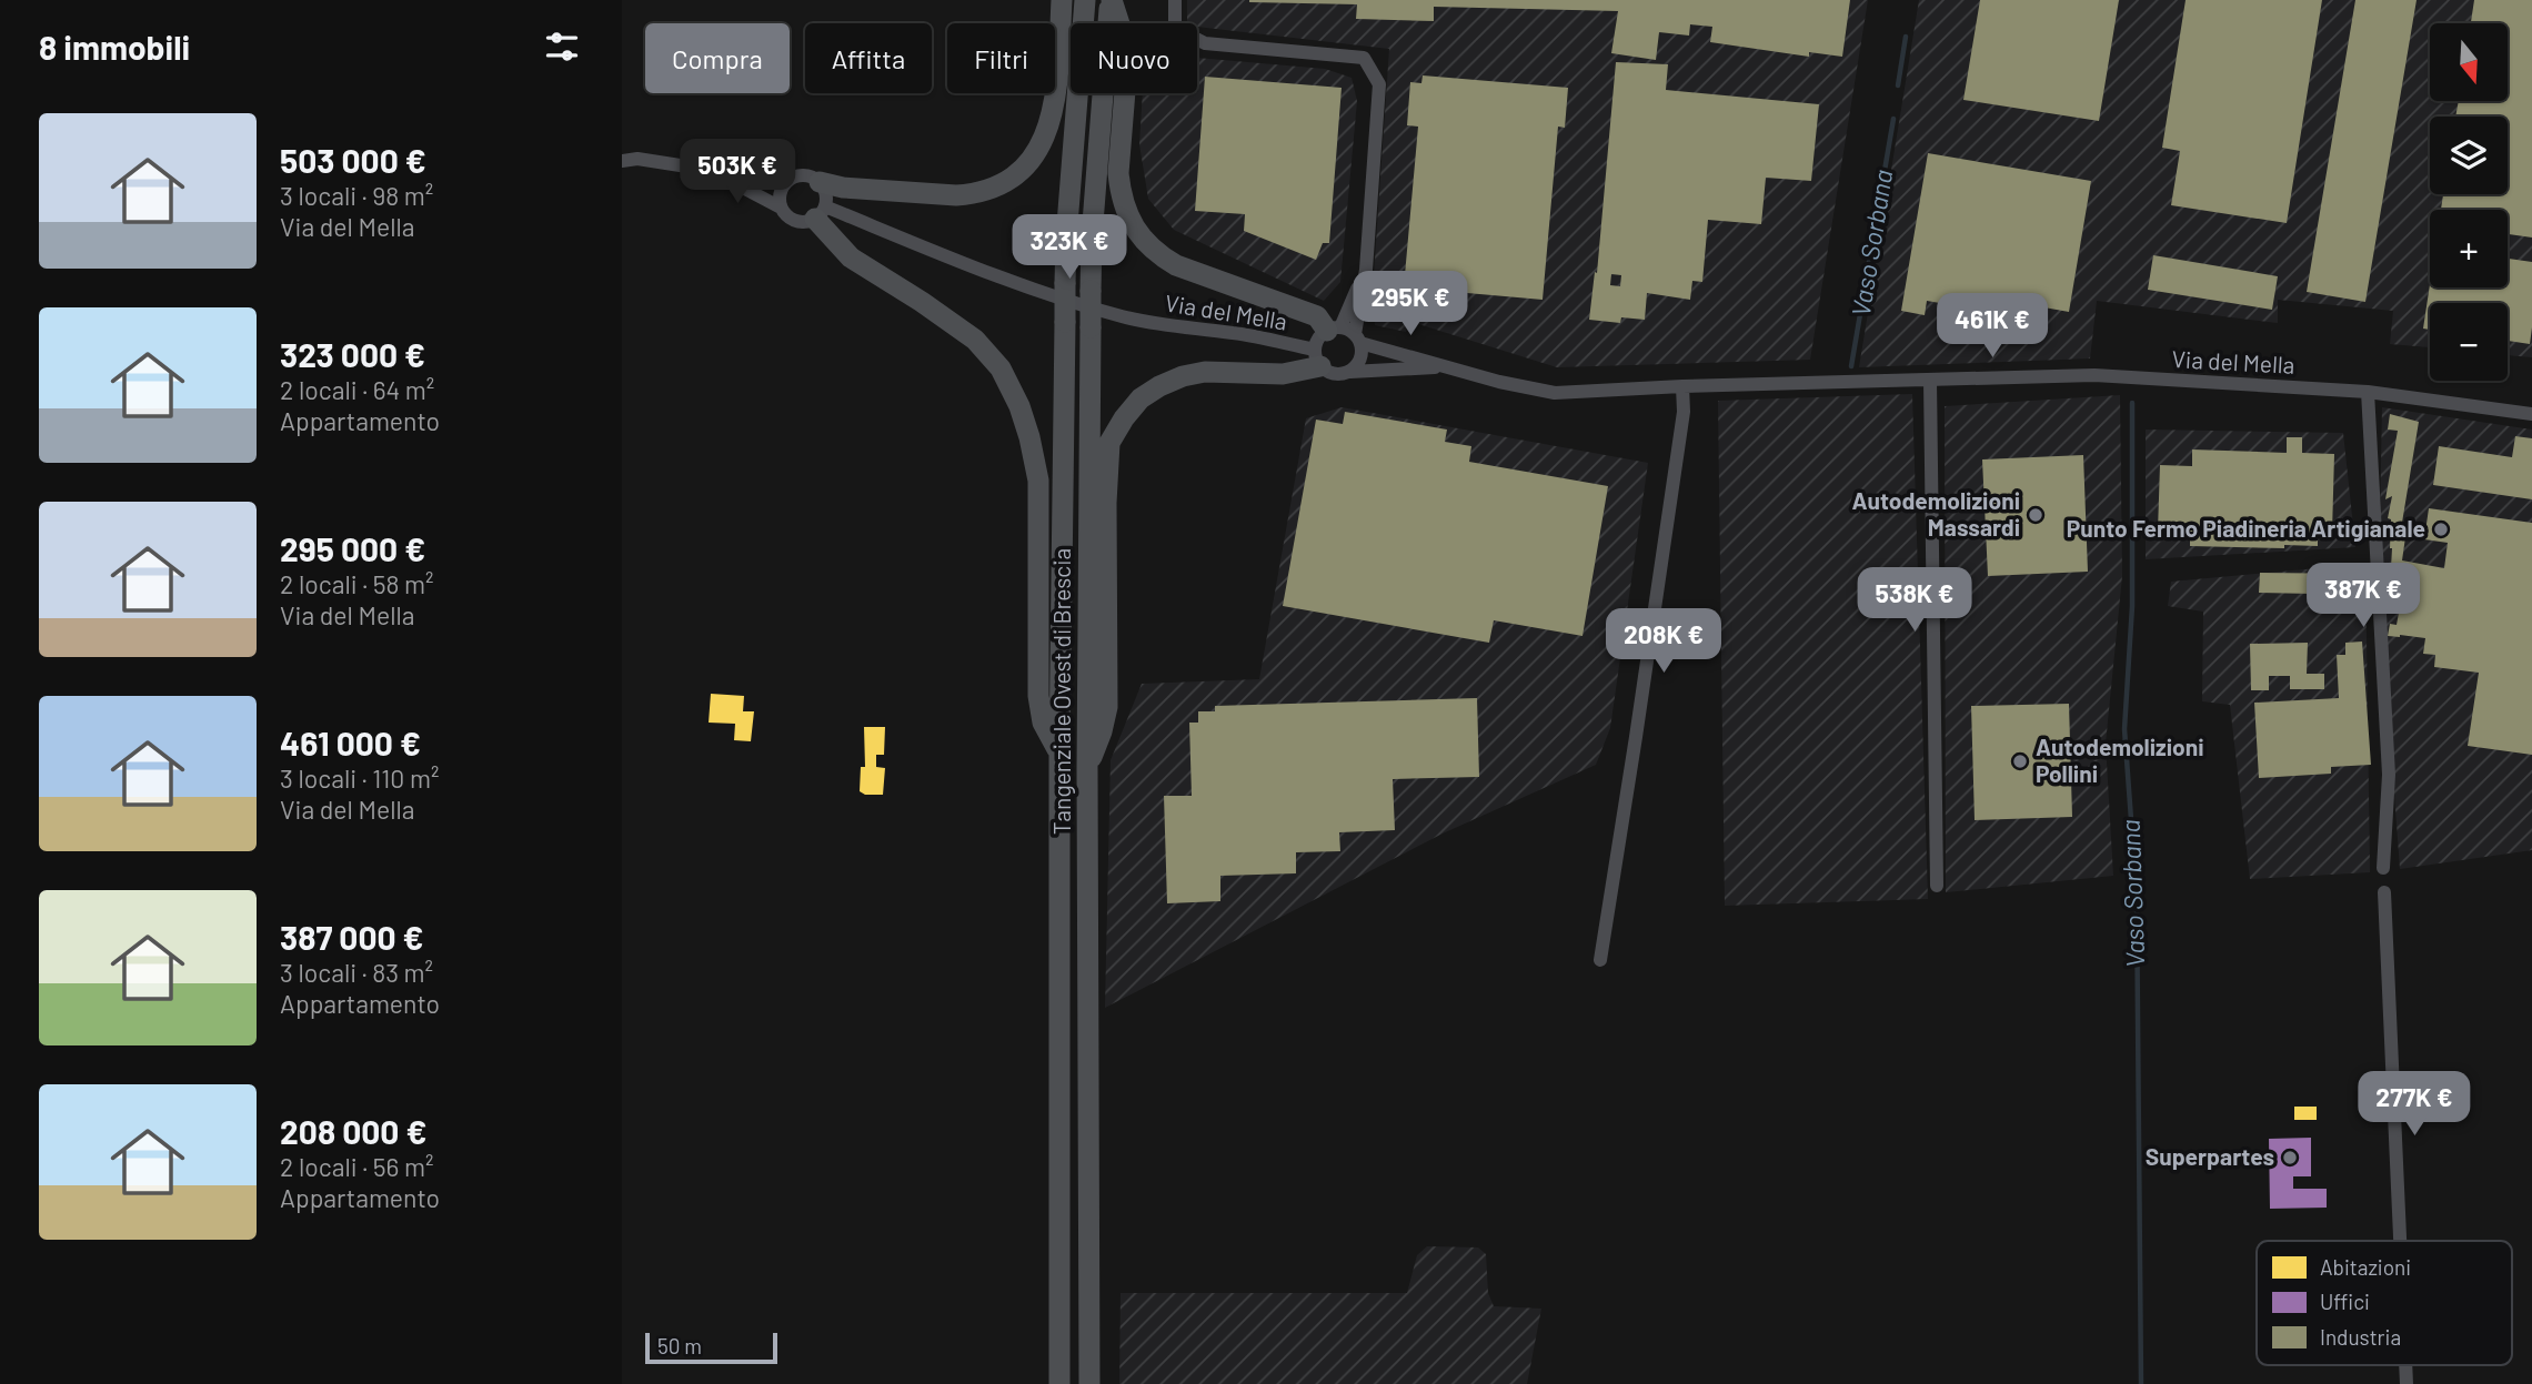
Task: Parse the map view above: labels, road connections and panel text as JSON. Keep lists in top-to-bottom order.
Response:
{
  "streets": {
    "main road": ["Tangenziale Ovest di Brescia"],
    "street": ["Via del Mella"]
  },
  "water": ["Vaso Sorbana"],
  "places": [
    "Autodemolizioni Massardi",
    "Punto Fermo Piadineria Artigianale",
    "Autodemolizioni Pollini",
    "Superpartes"
  ],
  "legend": ["Abitazioni", "Uffici", "Industria"],
  "scale_bar": "50 m",
  "north": "bottom",
  "page": {
    "heading": "8 immobili",
    "map_buttons": ["+", "−"],
    "chip": [
      "Compra",
      "Affitta",
      "Filtri",
      "Nuovo"
    ],
    "list": [
      {
        "name": "503 000 €",
        "note": "3 locali · 98 m² · Via del Mella"
      },
      {
        "name": "323 000 €",
        "note": "2 locali · 64 m² · Appartamento"
      },
      {
        "name": "295 000 €",
        "note": "2 locali · 58 m² · Via del Mella"
      },
      {
        "name": "461 000 €",
        "note": "3 locali · 110 m² · Via del Mella"
      },
      {
        "name": "387 000 €",
        "note": "3 locali · 83 m² · Appartamento"
      },
      {
        "name": "208 000 €",
        "note": "2 locali · 56 m² · Appartamento"
      }
    ],
    "price": [
      "503K €",
      "323K €",
      "295K €",
      "461K €",
      "387K €",
      "538K €",
      "208K €",
      "277K €"
    ],
    "scale": "50 m"
  }
}
